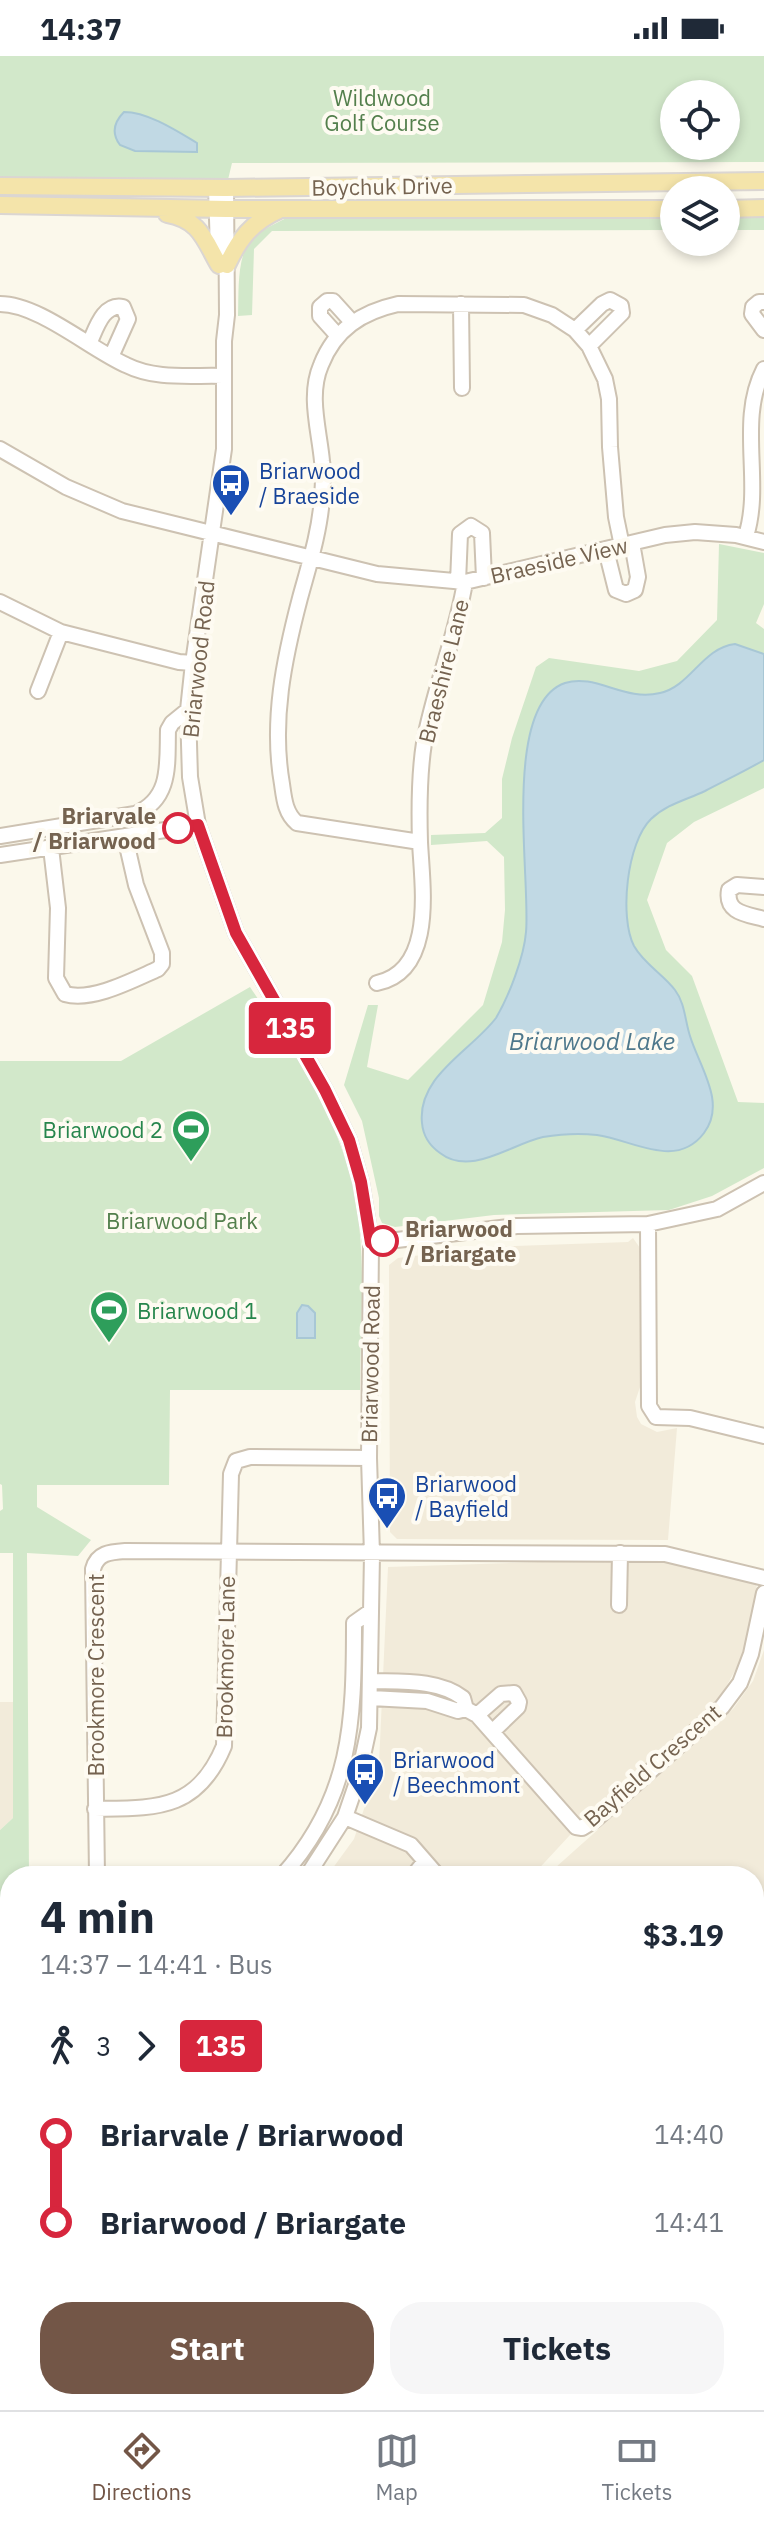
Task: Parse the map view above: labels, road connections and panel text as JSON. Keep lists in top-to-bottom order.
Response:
{
  "streets": {
    "main road": ["Boychuk Drive"],
    "street": [
      "Braeside View",
      "Briarwood Road",
      "Braeshire Lane",
      "Brookmore Lane",
      "Brookmore Crescent",
      "Bayfield Crescent"
    ]
  },
  "crossings": [
    ["Boychuk Drive", "Briarwood Road"],
    ["Braeside View", "Briarwood Road"],
    ["Braeside View", "Braeshire Lane"],
    ["Briarwood Road", "Brookmore Lane"],
    ["Briarwood Road", "Brookmore Crescent"],
    ["Briarwood Road", "Bayfield Crescent"],
    ["Brookmore Lane", "Brookmore Crescent"]
  ],
  "water": ["Briarwood Lake"],
  "parks": ["Wildwood Golf Course", "Briarwood Park"],
  "places": {
    "bus stop": ["Briarwood / Braeside", "Briarwood / Bayfield", "Briarwood / Beechmont"],
    "other": ["Briarvale / Briarwood", "Briarwood / Briargate"],
    "sports": ["Briarwood 2", "Briarwood 1"]
  },
  "lines": ["bus line 135"],
  "page": {
    "status": "14:37",
    "on_map": "135",
    "heading": ["4 min", "14:37 – 14:41 · Bus", "$3.19"],
    "legs": ["3", "135"],
    "list": [
      {
        "name": "Briarvale / Briarwood",
        "value": "14:40"
      },
      {
        "name": "Briarwood / Briargate",
        "value": "14:41"
      }
    ],
    "buttons": ["Start", "Tickets"],
    "tabs": ["Directions", "Map", "Tickets"]
  }
}
